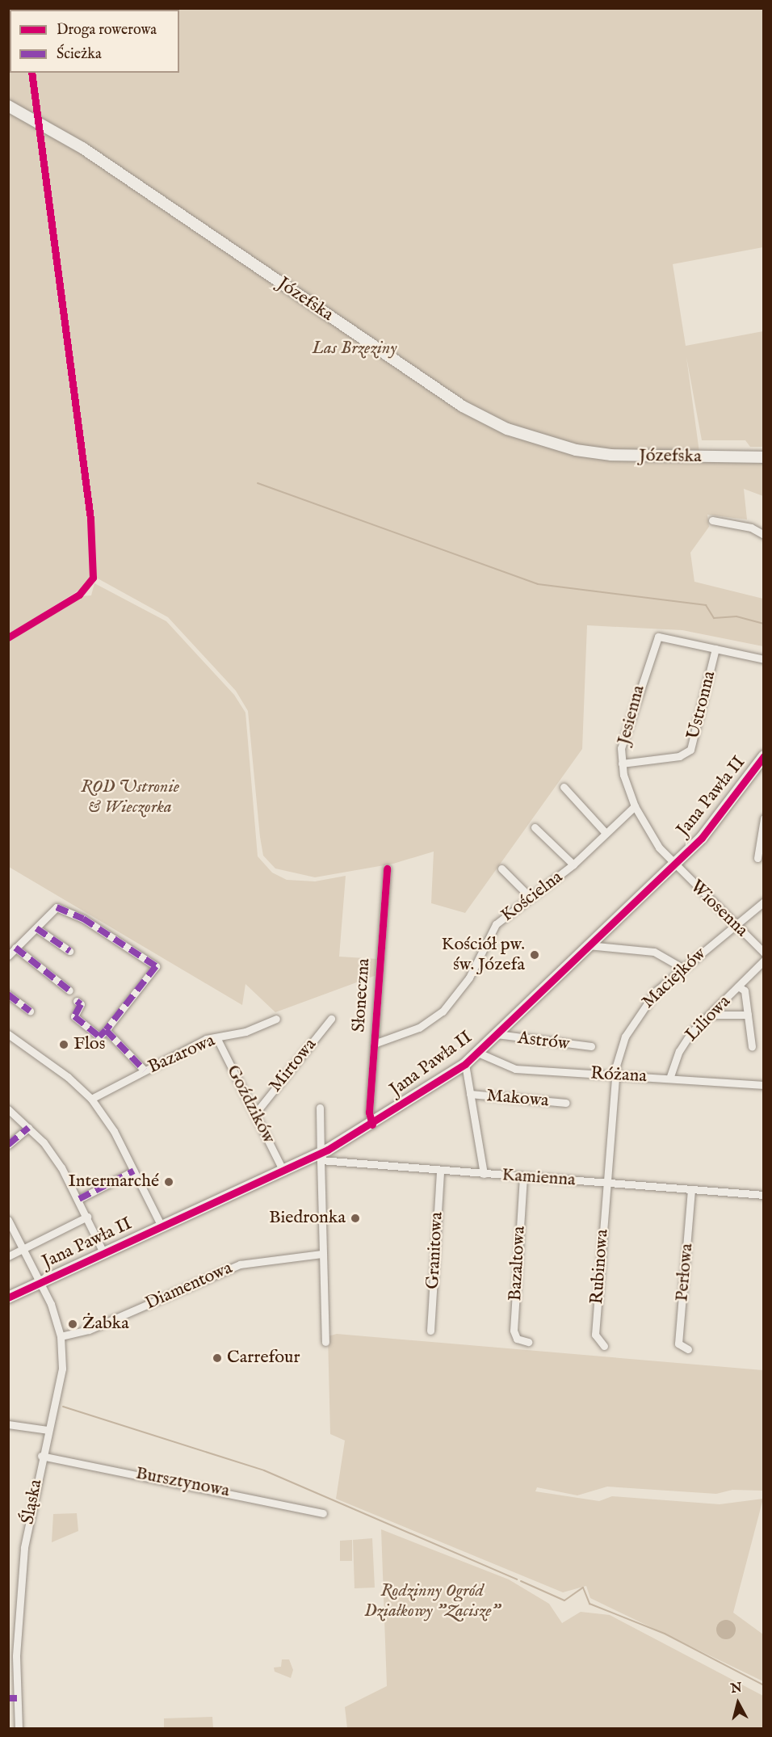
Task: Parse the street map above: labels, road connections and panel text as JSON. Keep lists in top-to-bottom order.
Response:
{
  "streets": {
    "street": [
      "Józefska",
      "Ustronna",
      "Jesienna",
      "Jana Pawła II",
      "Kościelna",
      "Wiosenna",
      "Maciejków",
      "Słoneczna",
      "Liliowa",
      "Astrów",
      "Bazarowa",
      "Mirtowa",
      "Różana",
      "Makowa",
      "Goździków",
      "Kamienna",
      "Granitowa",
      "Bazaltowa",
      "Rubinowa",
      "Perłowa",
      "Diamentowa",
      "Bursztynowa",
      "Śląska"
    ]
  },
  "crossings": [
    ["Ustronna", "Jesienna"],
    ["Jesienna", "Jana Pawła II"],
    ["Jesienna", "Kościelna"],
    ["Jesienna", "Wiosenna"],
    ["Jana Pawła II", "Wiosenna"],
    ["Jana Pawła II", "Słoneczna"],
    ["Jana Pawła II", "Astrów"],
    ["Jana Pawła II", "Różana"],
    ["Jana Pawła II", "Goździków"],
    ["Jana Pawła II", "Kamienna"],
    ["Jana Pawła II", "Śląska"],
    ["Kościelna", "Słoneczna"],
    ["Wiosenna", "Maciejków"],
    ["Maciejków", "Różana"],
    ["Maciejków", "Kamienna"],
    ["Maciejków", "Rubinowa"],
    ["Liliowa", "Różana"],
    ["Bazarowa", "Goździków"],
    ["Mirtowa", "Goździków"],
    ["Kamienna", "Granitowa"],
    ["Kamienna", "Bazaltowa"],
    ["Kamienna", "Rubinowa"],
    ["Kamienna", "Perłowa"],
    ["Diamentowa", "Śląska"],
    ["Bursztynowa", "Śląska"]
  ],
  "parks": ["Las Brzeziny", "ROD Ustronie & Wieczorka", "Rodzinny Ogród Działkowy \"Zacisze\""],
  "places": [
    "Kościół pw. św. Józefa",
    "Flos",
    "Intermarché",
    "Biedronka",
    "Żabka",
    "Carrefour"
  ],
  "legend": ["Droga rowerowa", "Ścieżka"],
  "north": "top"
}
